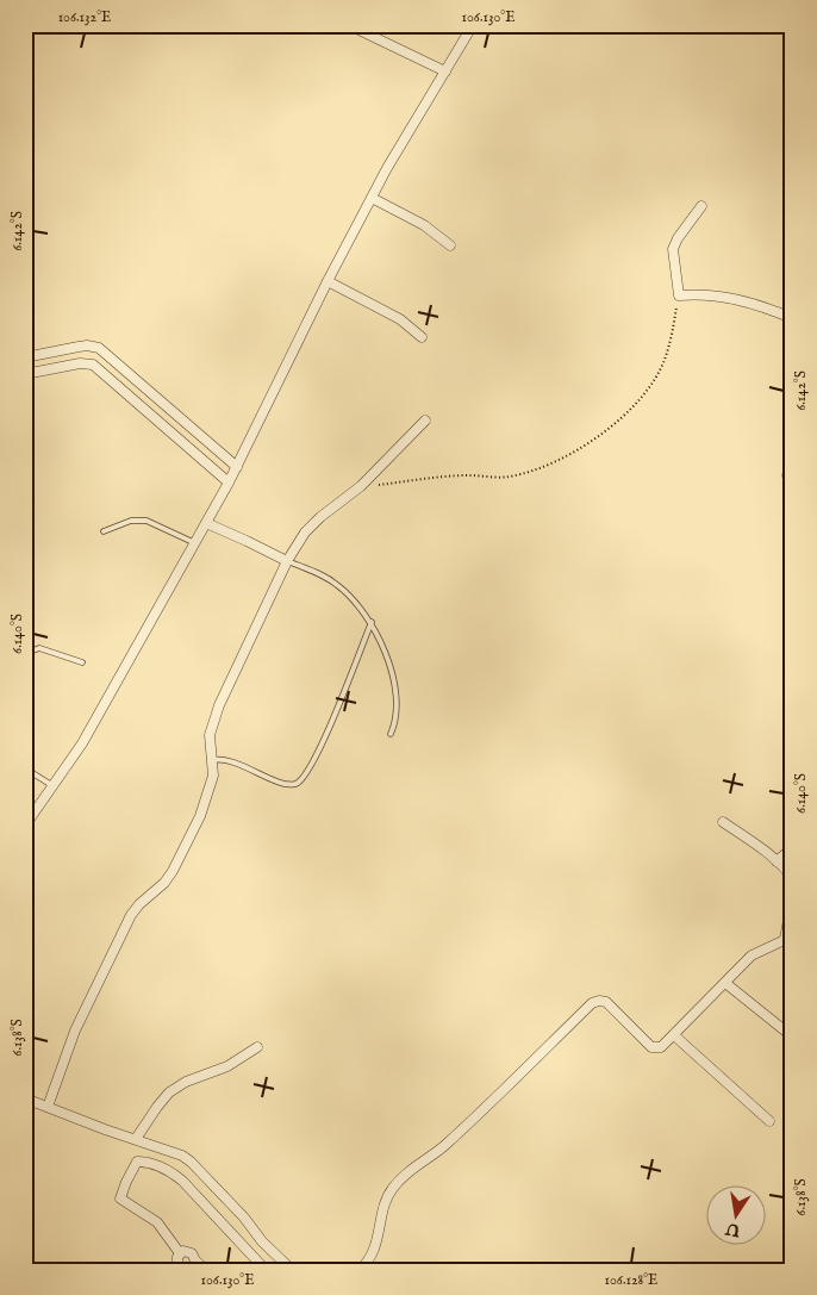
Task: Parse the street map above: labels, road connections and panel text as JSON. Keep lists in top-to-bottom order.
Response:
{
  "north": "bottom",
  "coordinates": [
    "106.132°E",
    "106.130°E",
    "6.142°S",
    "6.140°S",
    "6.138°S",
    "106.128°E"
  ]
}
